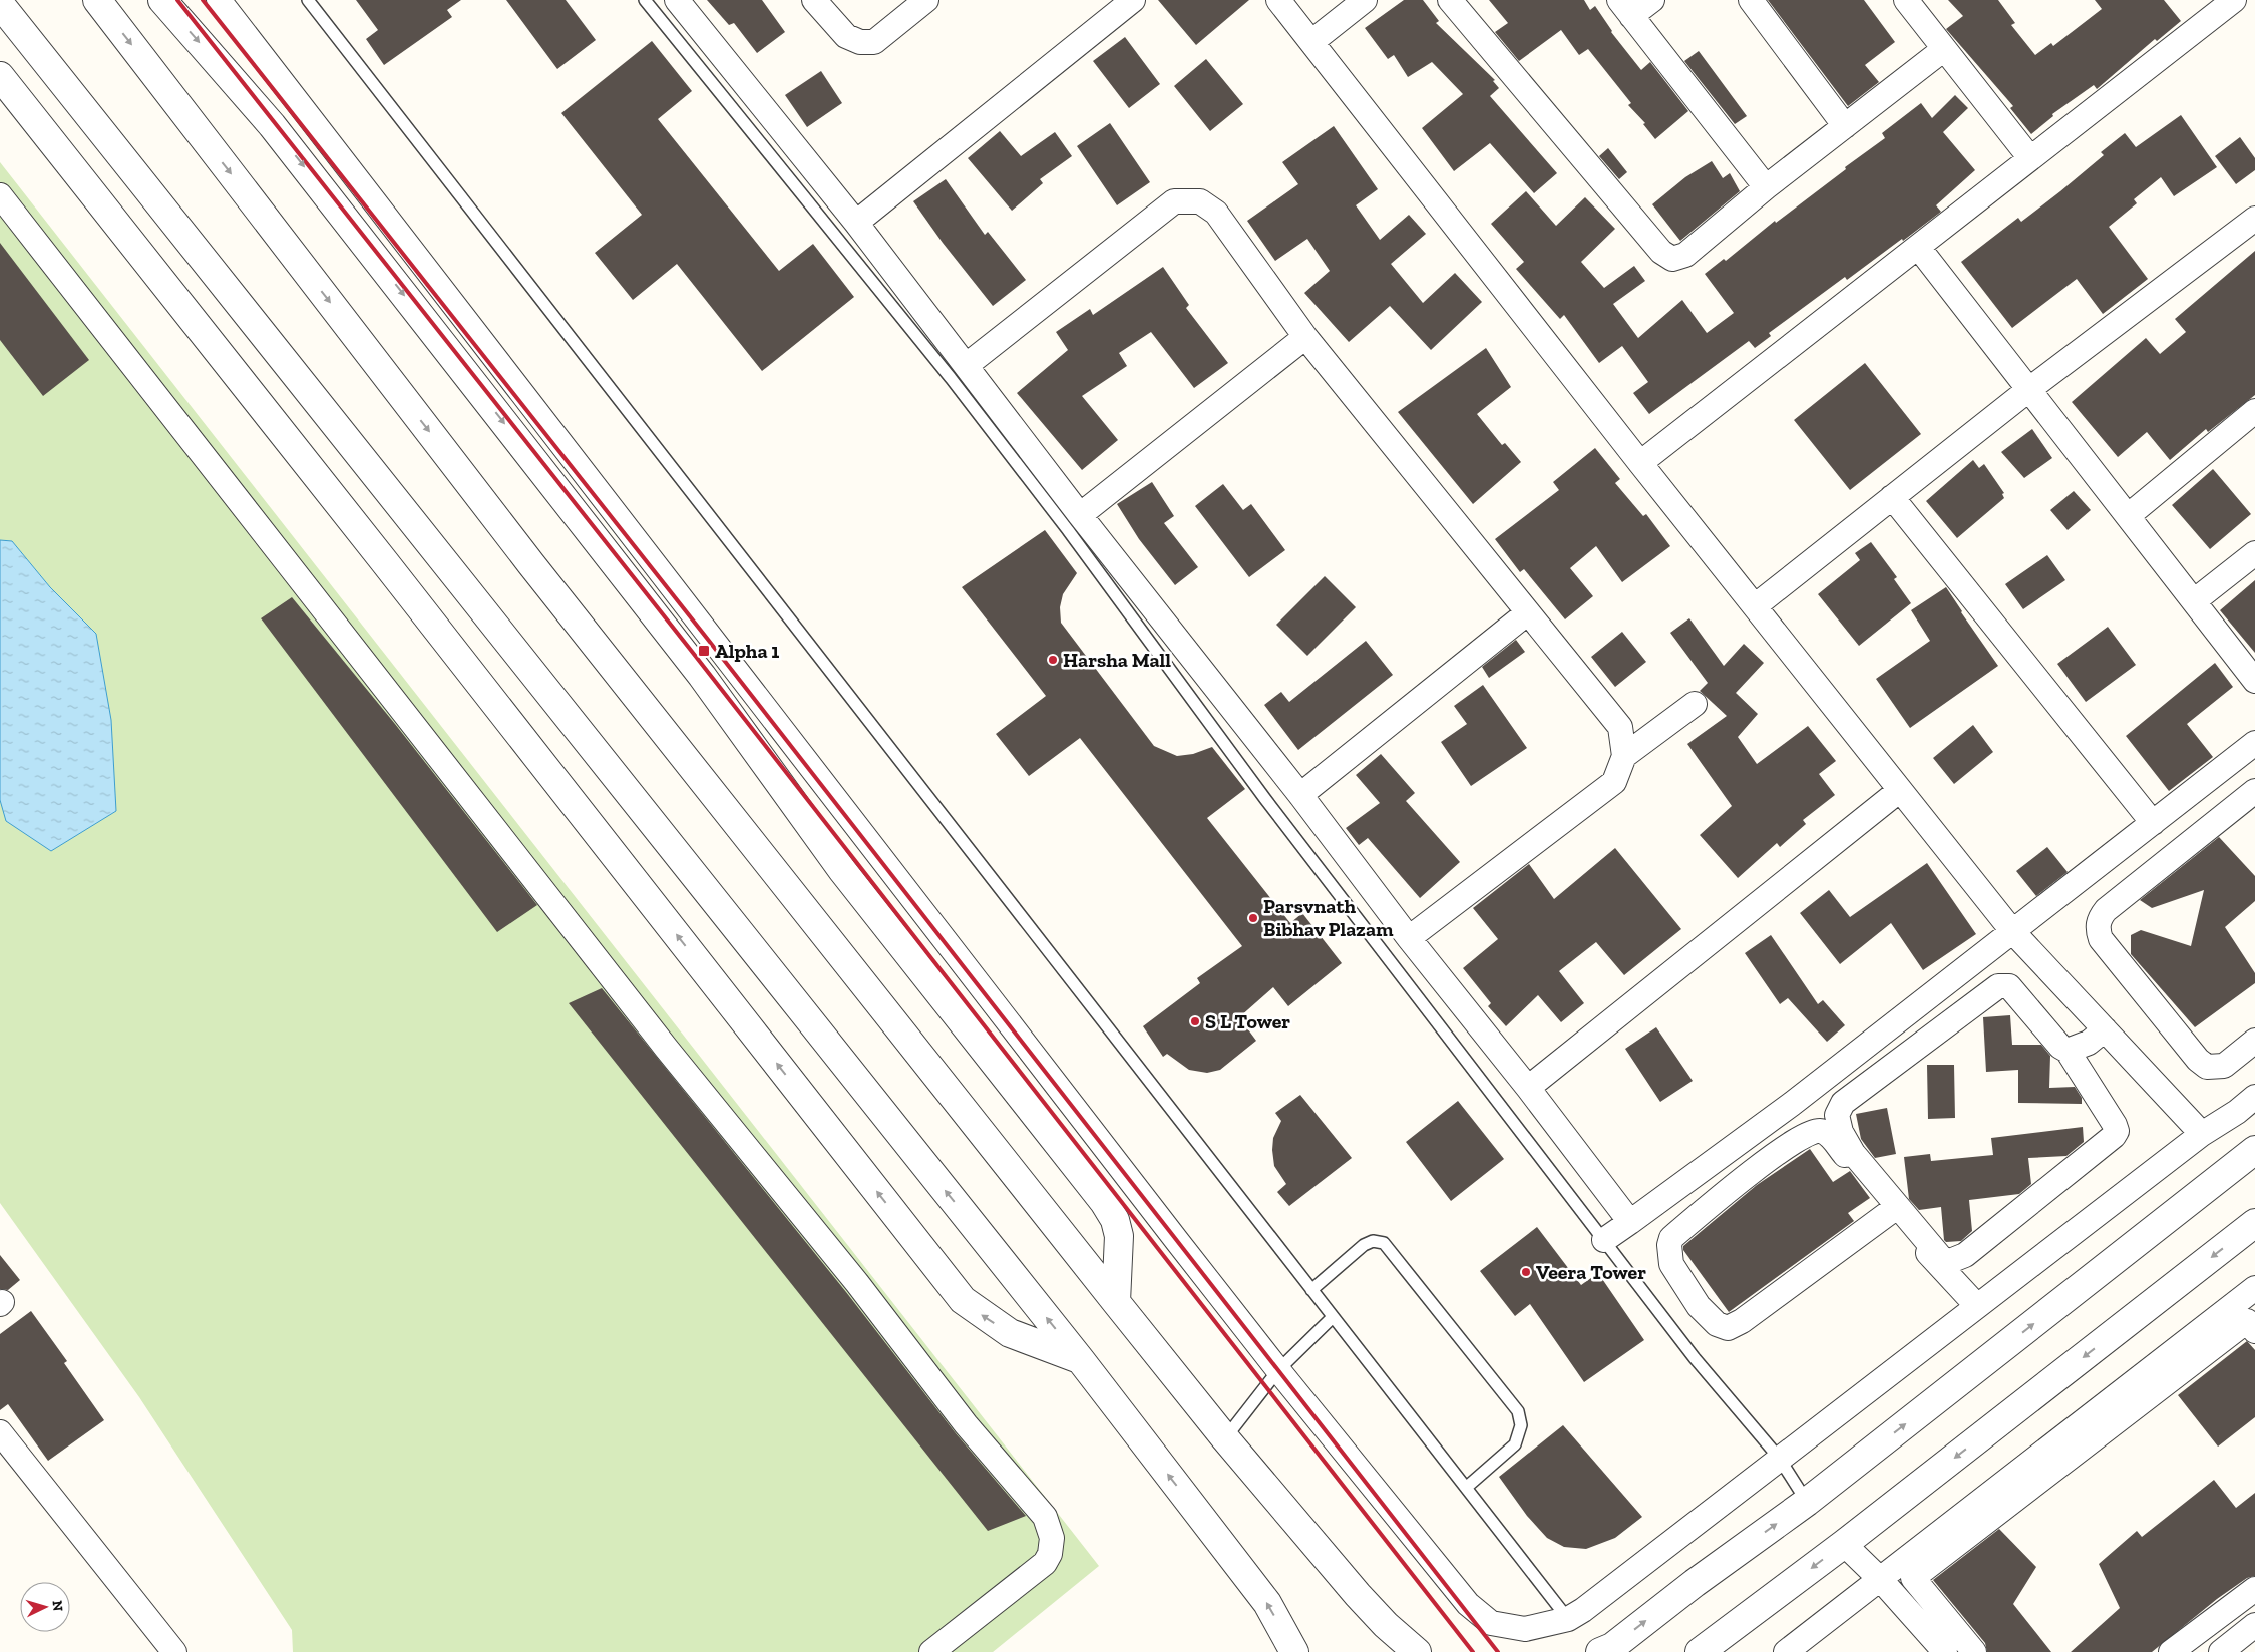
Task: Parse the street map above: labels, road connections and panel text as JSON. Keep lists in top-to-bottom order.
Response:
{
  "places": {
    "transit": ["Alpha 1"],
    "other": [
      "Harsha Mall",
      "Parsvnath Bibhav Plazam",
      "S L Tower",
      "Veera Tower"
    ]
  },
  "north": "right"
}
